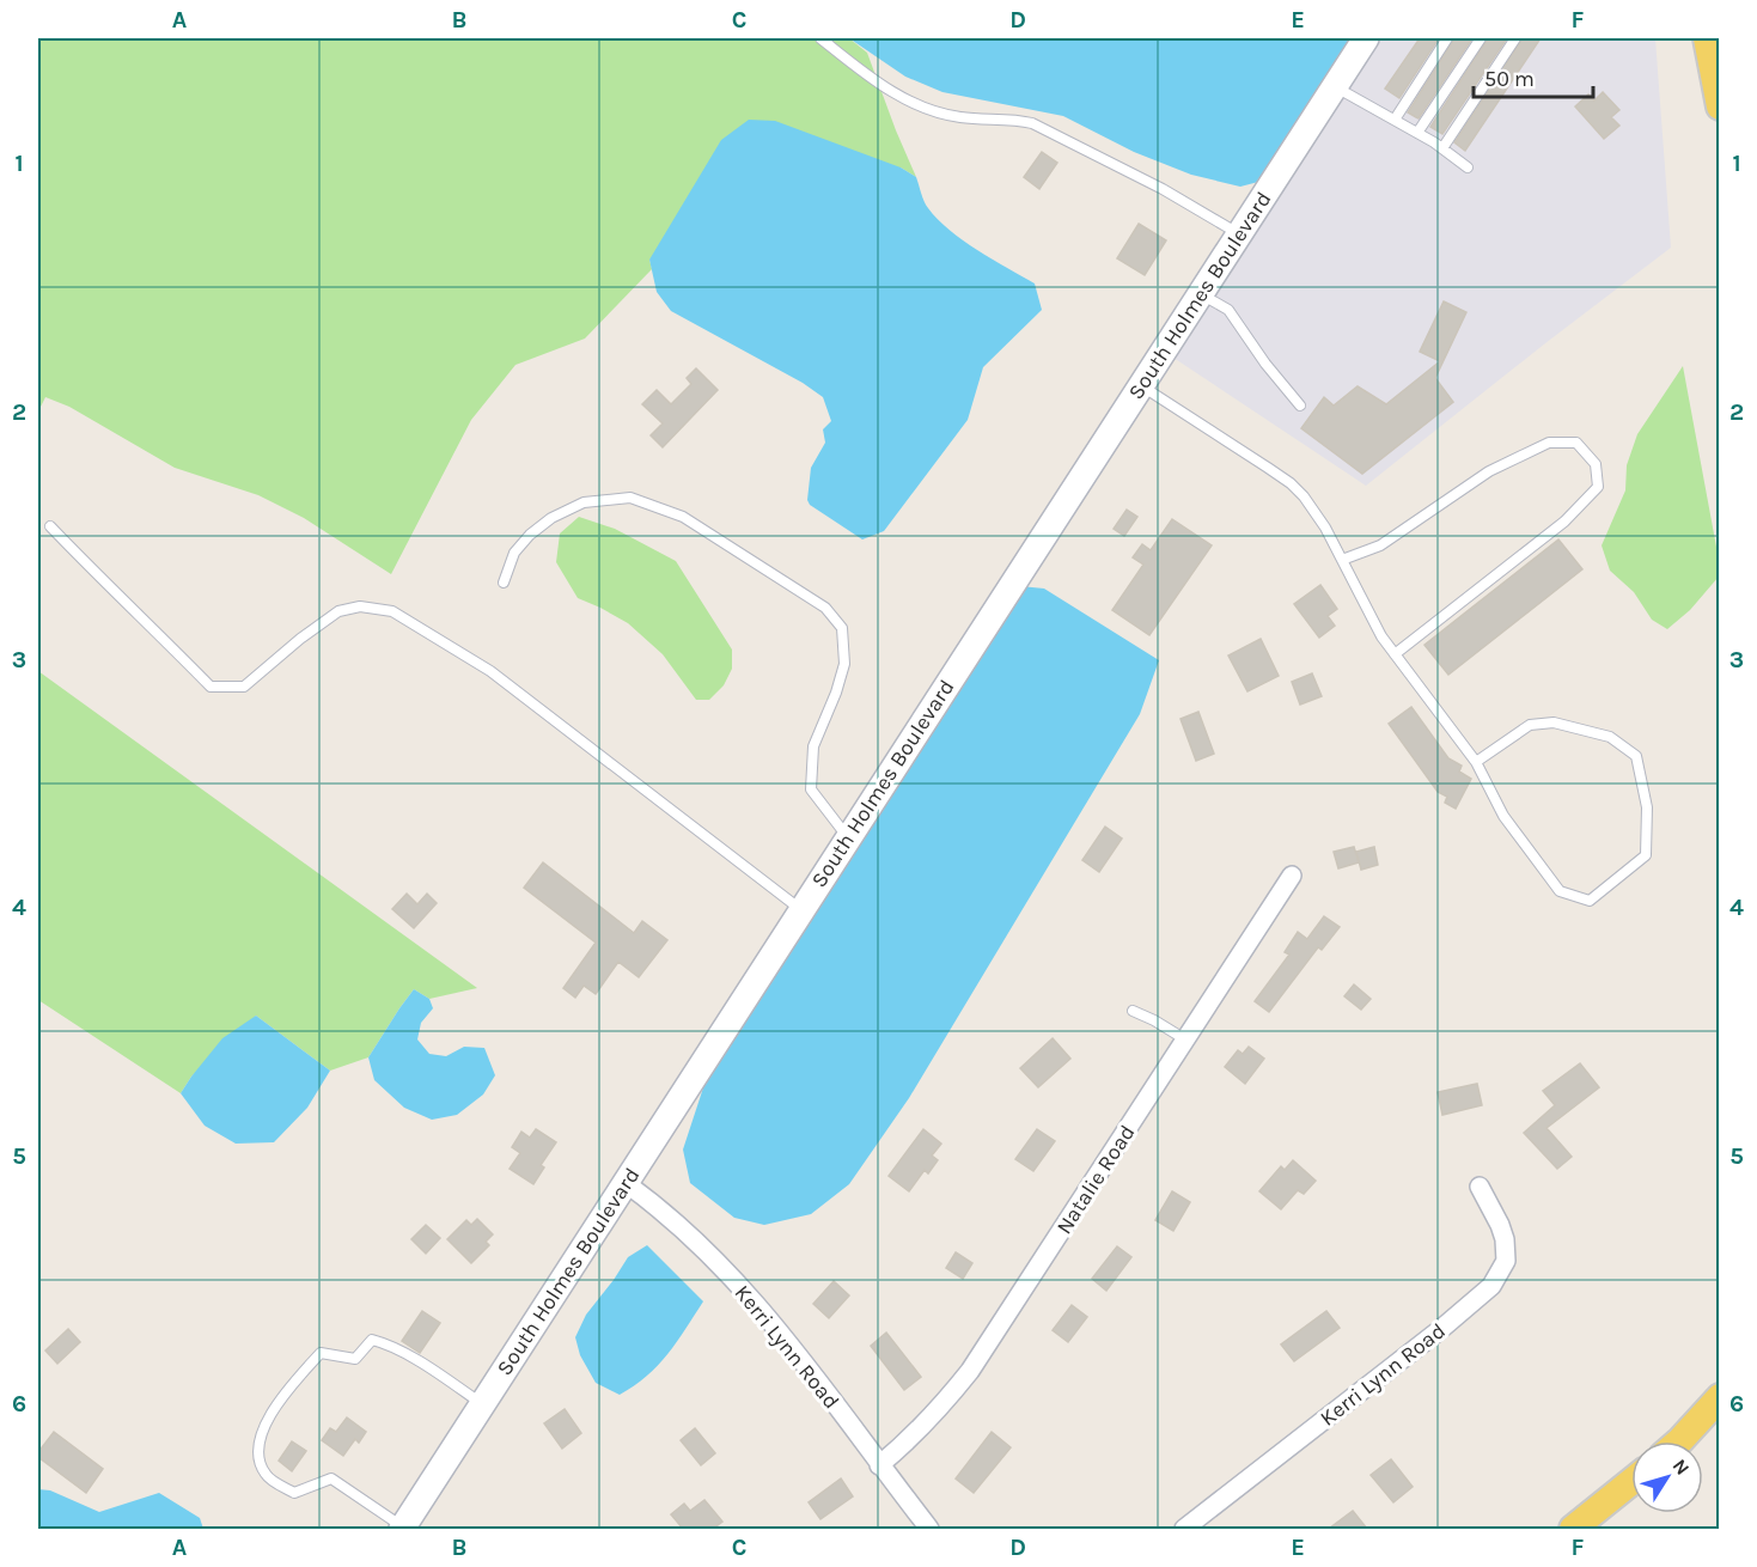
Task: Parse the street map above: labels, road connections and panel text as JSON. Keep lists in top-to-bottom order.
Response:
{
  "streets": {
    "main road": ["South Holmes Boulevard"],
    "street": ["Natalie Road", "Kerri Lynn Road"]
  },
  "crossings": [
    ["South Holmes Boulevard", "Kerri Lynn Road"],
    ["Natalie Road", "Kerri Lynn Road"]
  ],
  "scale_bar": "50 m",
  "north": "top right",
  "grid": {
    "columns": [
      "A",
      "B",
      "C",
      "D",
      "E",
      "F"
    ],
    "rows": [
      "1",
      "2",
      "3",
      "4",
      "5",
      "6"
    ]
  }
}
